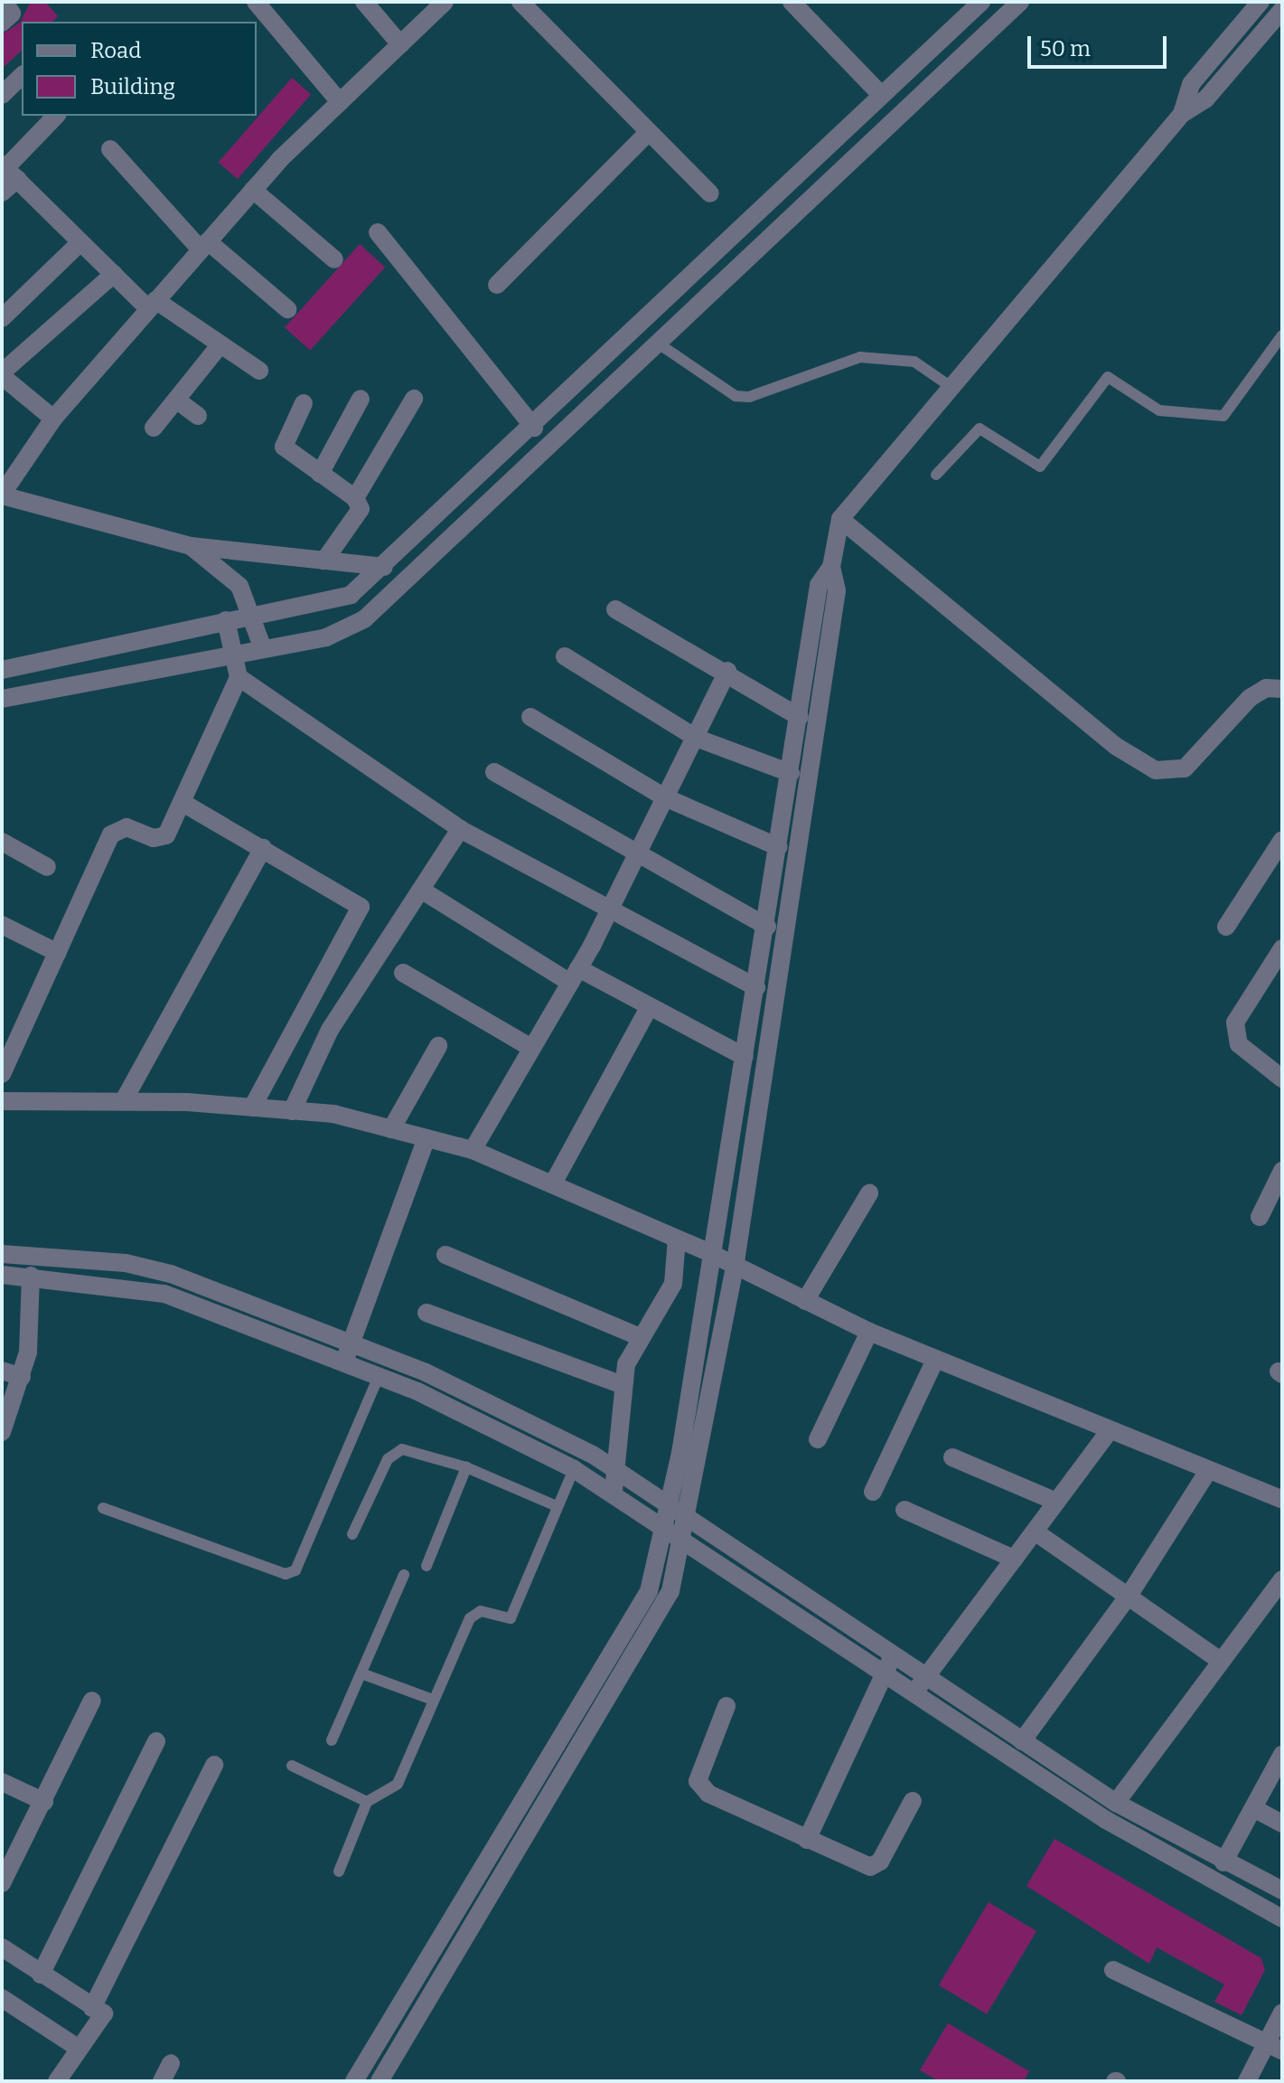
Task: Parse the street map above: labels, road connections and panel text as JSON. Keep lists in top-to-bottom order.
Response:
{
  "legend": ["Road", "Building"],
  "scale_bar": "50 m"
}
